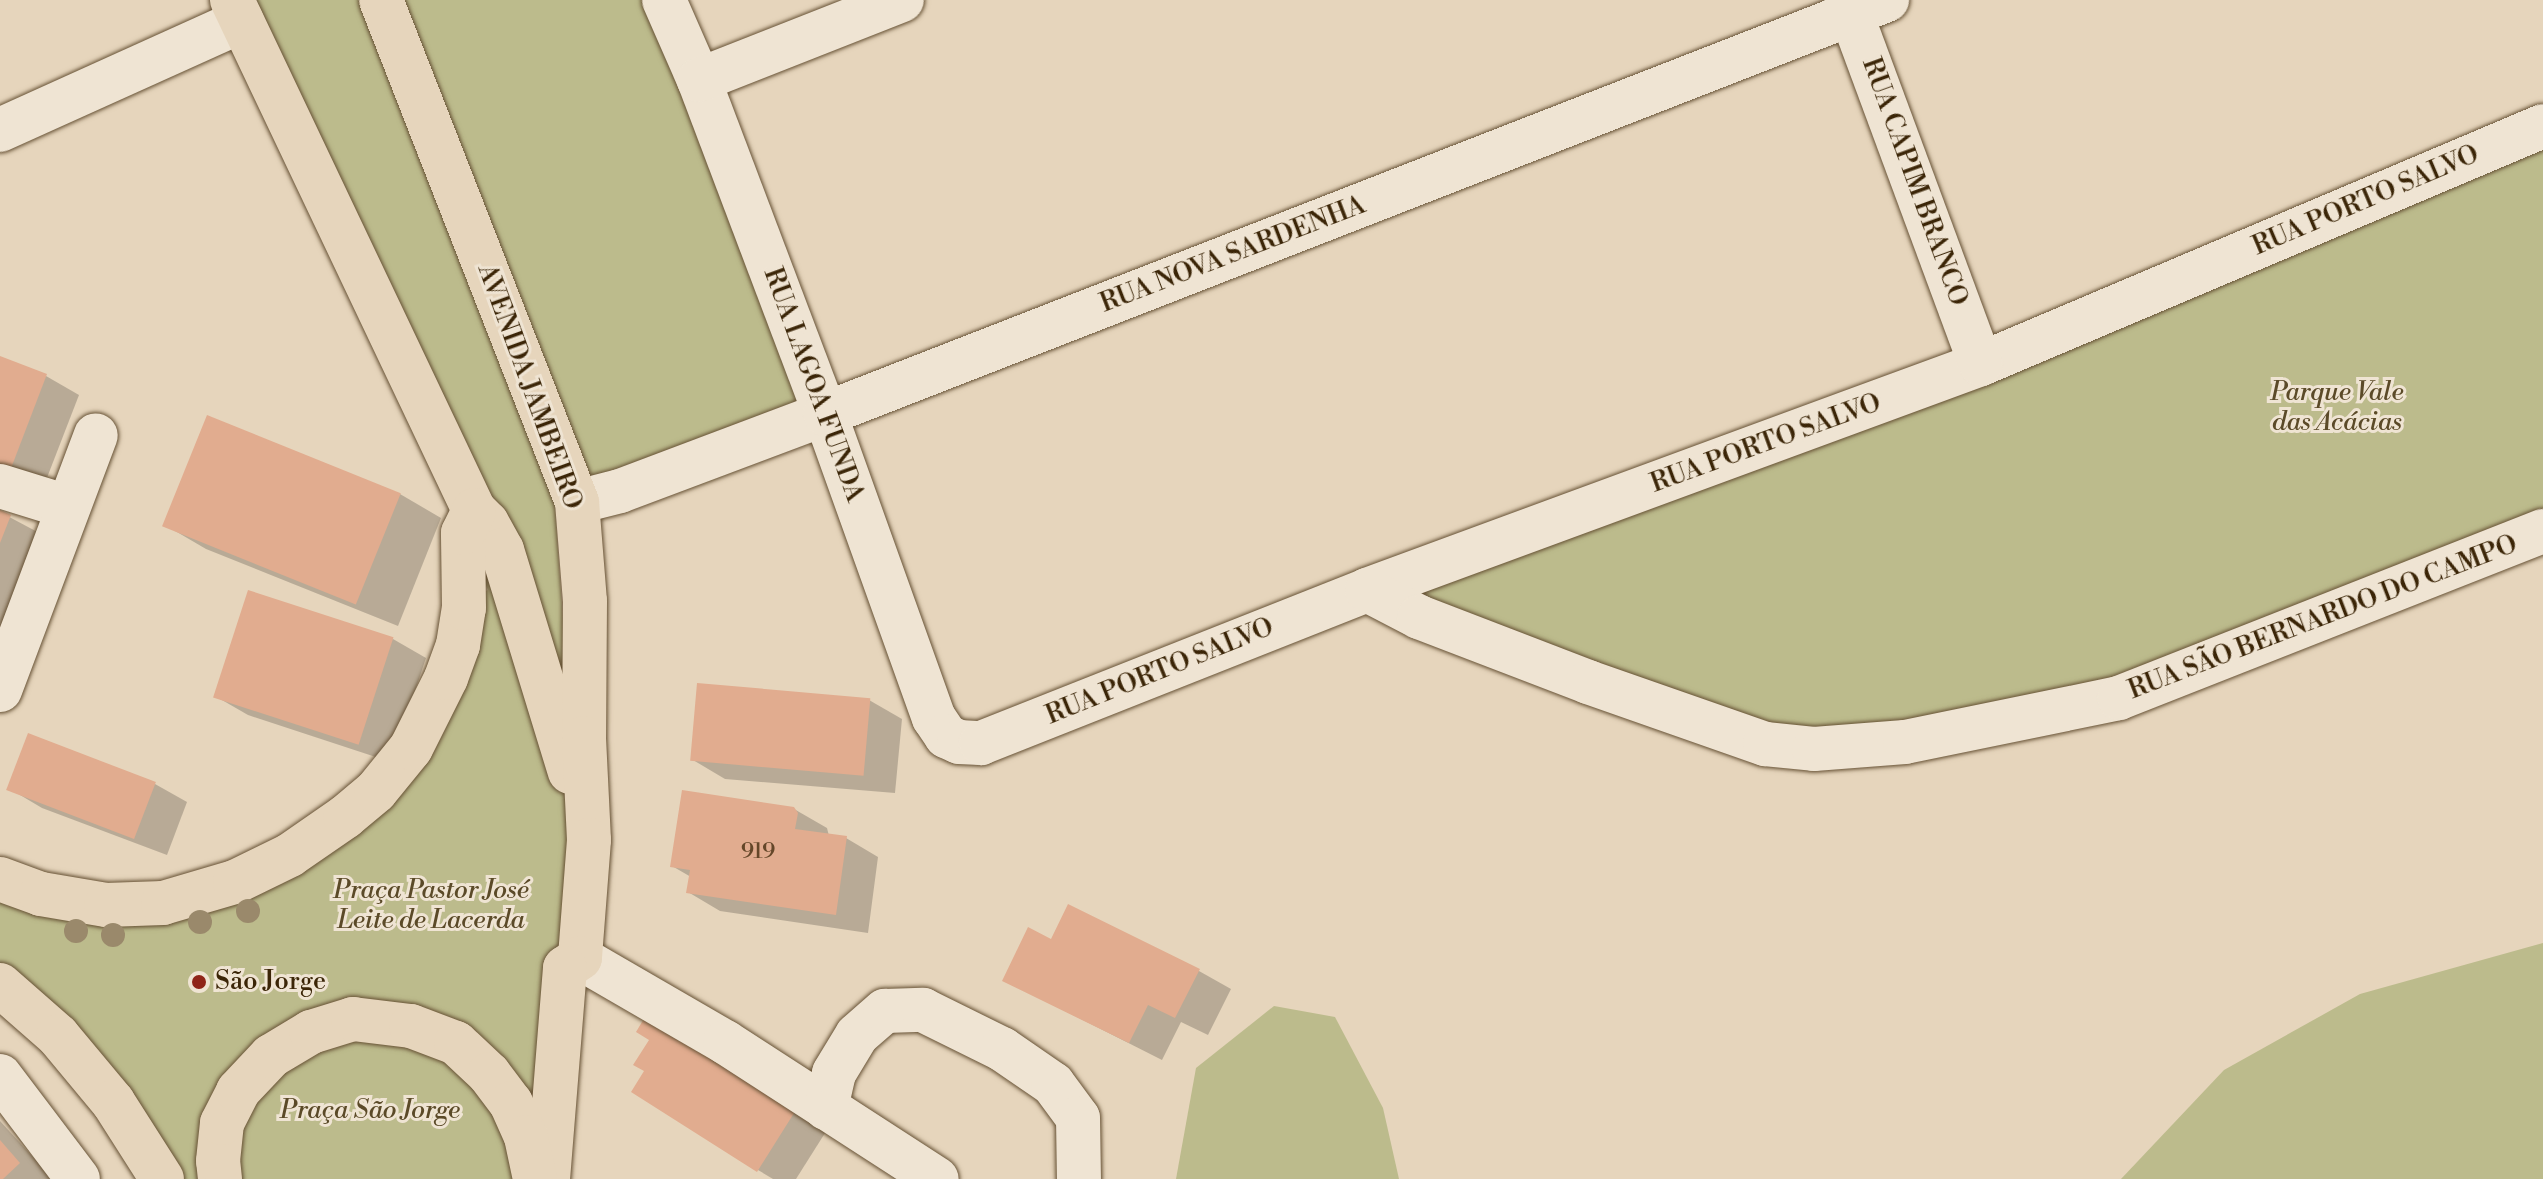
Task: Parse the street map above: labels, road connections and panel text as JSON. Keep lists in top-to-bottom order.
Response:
{
  "streets": {
    "main road": ["AVENIDA JAMBEIRO"],
    "street": [
      "RUA CAPIM BRANCO",
      "RUA PORTO SALVO",
      "RUA NOVA SARDENHA",
      "RUA LAGOA FUNDA",
      "RUA SÃO BERNARDO DO CAMPO"
    ]
  },
  "crossings": [
    ["RUA CAPIM BRANCO", "RUA PORTO SALVO"],
    ["RUA CAPIM BRANCO", "RUA NOVA SARDENHA"],
    ["RUA PORTO SALVO", "RUA LAGOA FUNDA"],
    ["RUA PORTO SALVO", "RUA SÃO BERNARDO DO CAMPO"],
    ["RUA NOVA SARDENHA", "RUA LAGOA FUNDA"],
    ["RUA NOVA SARDENHA", "AVENIDA JAMBEIRO"]
  ],
  "parks": ["Parque Vale das Acácias", "Praça Pastor José Leite de Lacerda", "Praça São Jorge"],
  "places": ["São Jorge"],
  "house_numbers": ["919"]
}
